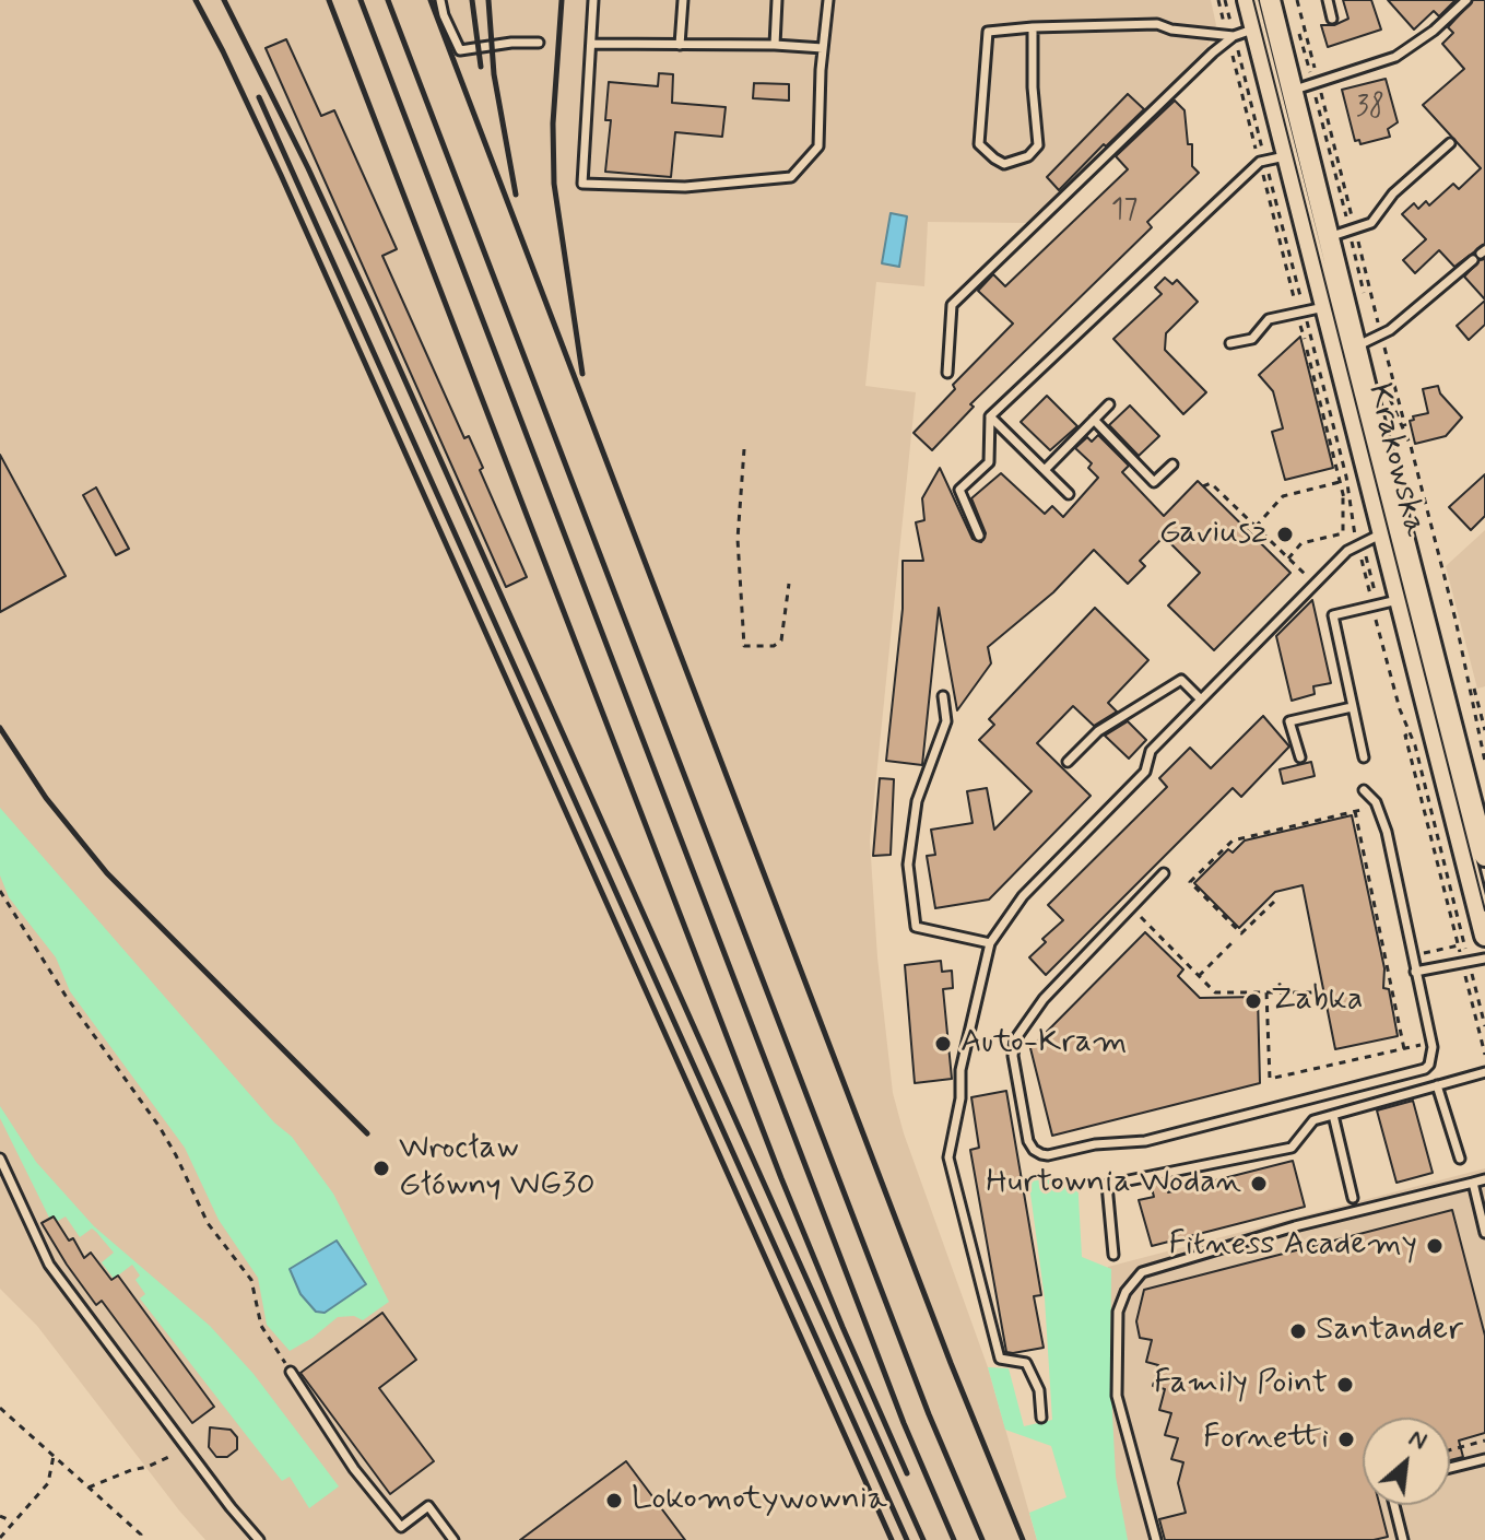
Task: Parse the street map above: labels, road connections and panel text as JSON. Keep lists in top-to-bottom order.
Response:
{
  "streets": {
    "main road": ["Krakowska"]
  },
  "places": [
    "Gaviusz",
    "Żabka",
    "Auto-Kram",
    "Wrocław Główny WG30",
    "Hurtownia Wodan",
    "Fitness Academy",
    "Santander",
    "Family Point",
    "Fornetti",
    "Lokomotywownia"
  ],
  "house_numbers": ["38", "17"],
  "north": "top right"
}
